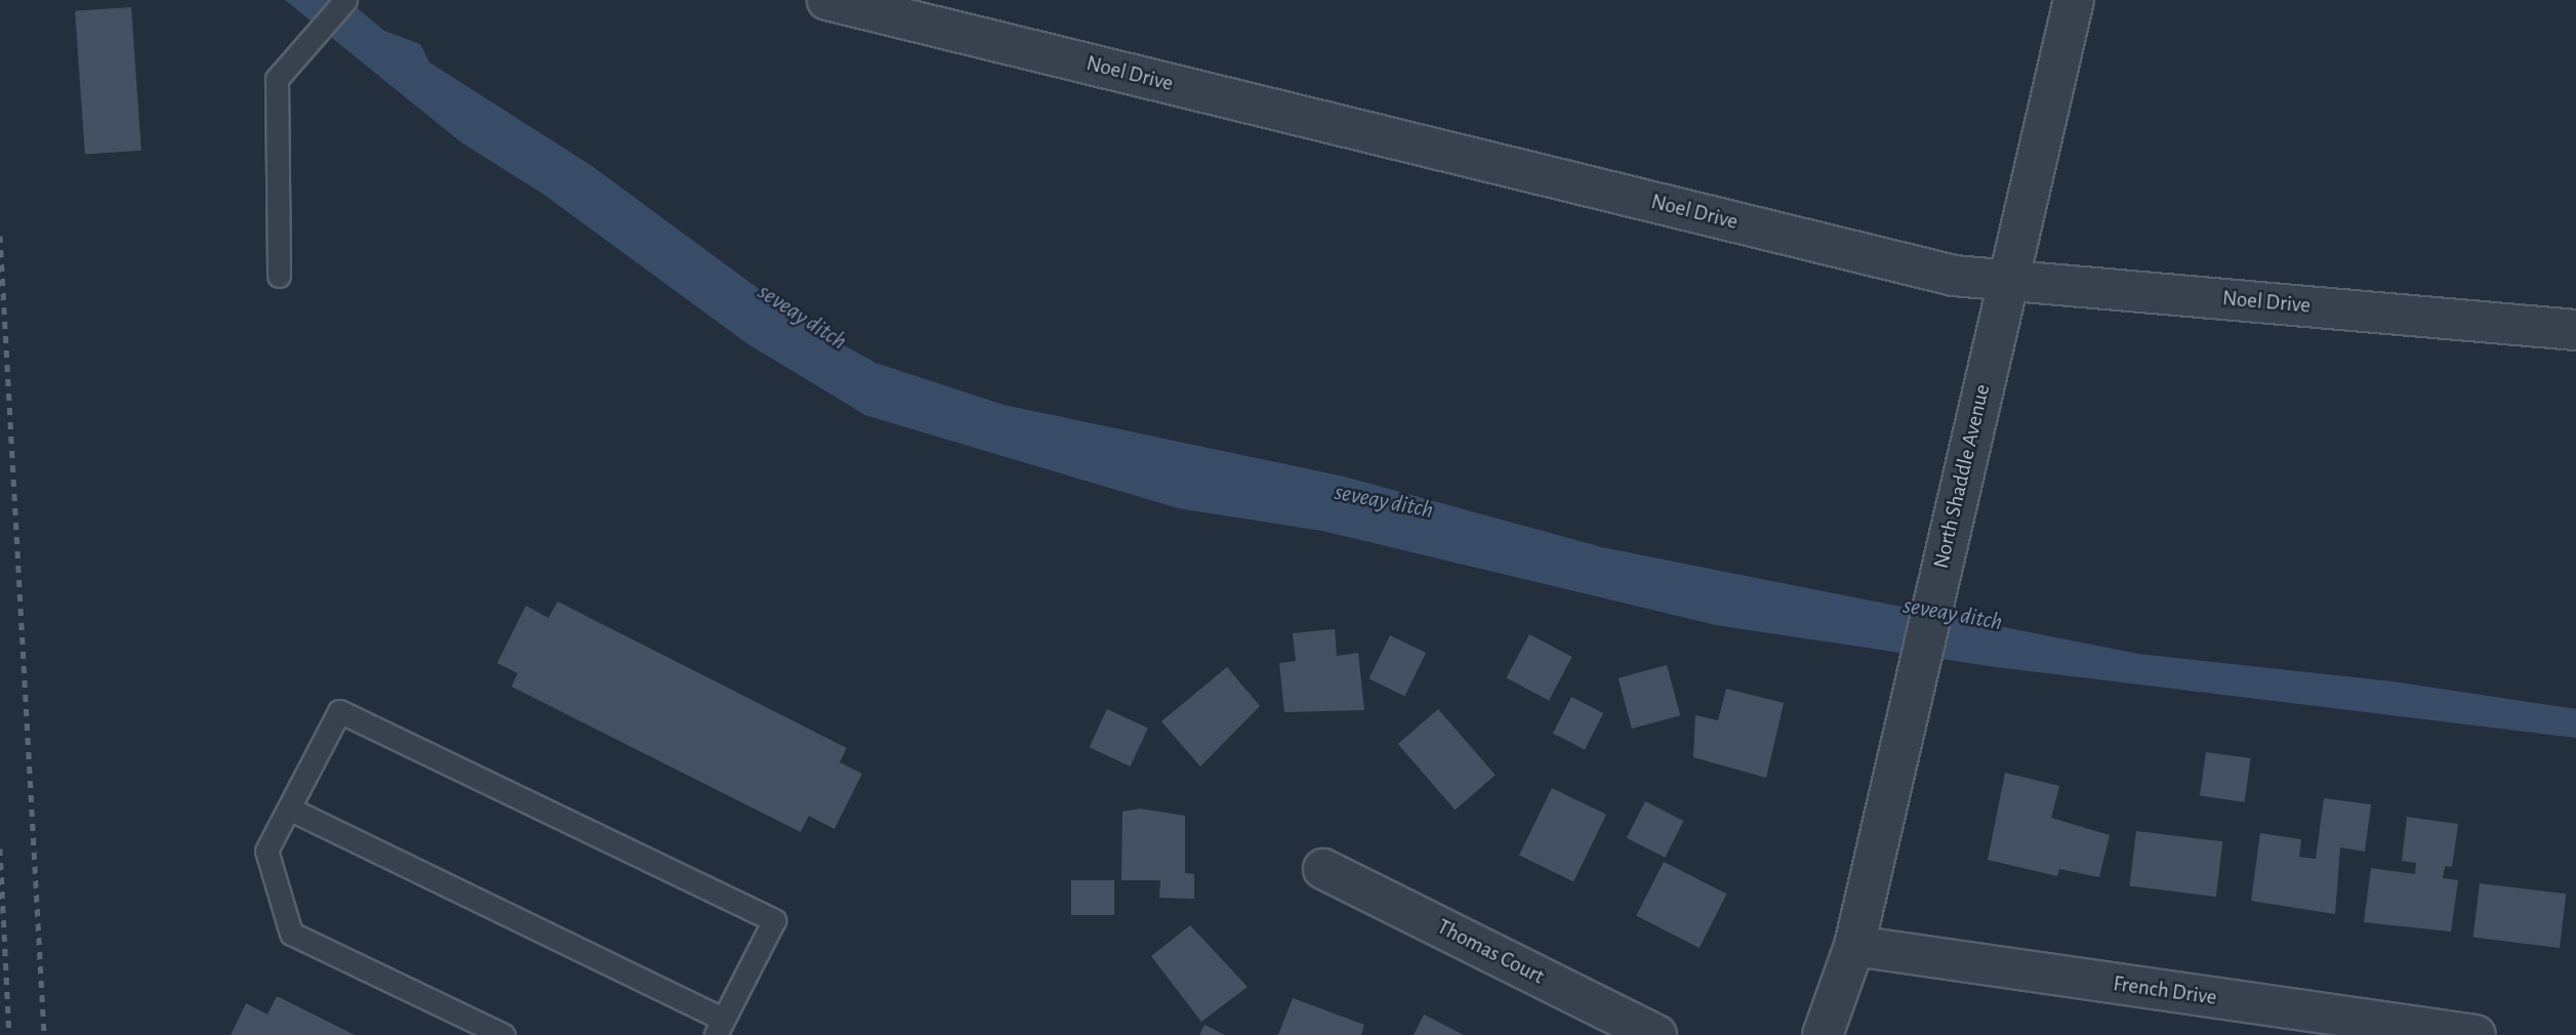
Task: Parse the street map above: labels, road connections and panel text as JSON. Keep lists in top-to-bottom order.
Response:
{
  "streets": {
    "street": [
      "Noel Drive",
      "North Shaddle Avenue",
      "Thomas Court",
      "French Drive"
    ]
  },
  "crossings": [
    ["Noel Drive", "North Shaddle Avenue"],
    ["North Shaddle Avenue", "French Drive"]
  ],
  "water": ["seveay ditch"]
}
